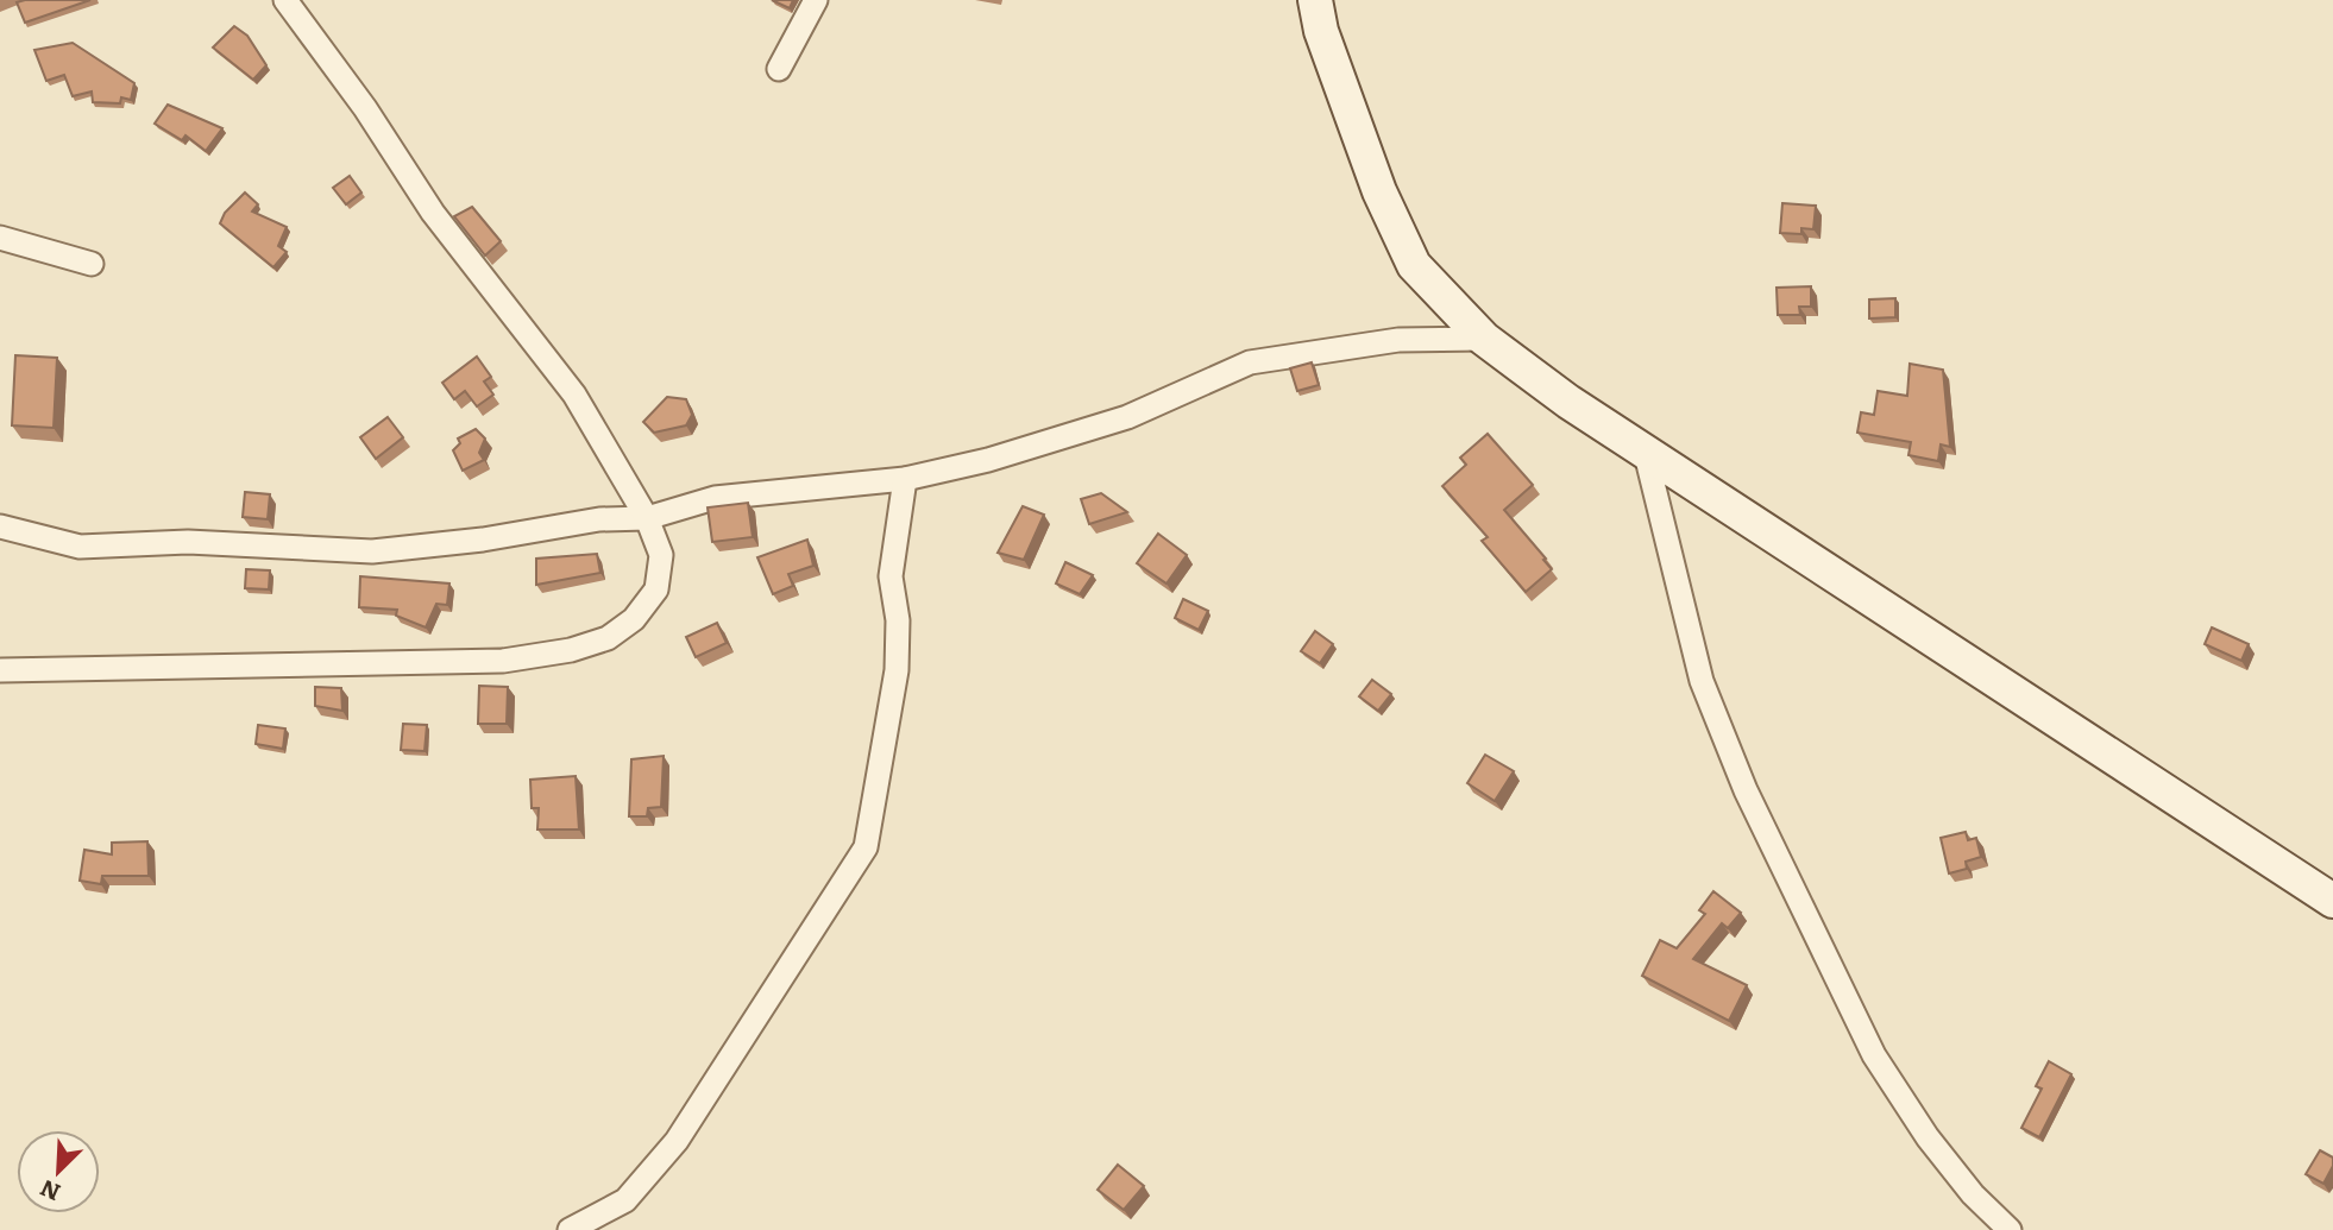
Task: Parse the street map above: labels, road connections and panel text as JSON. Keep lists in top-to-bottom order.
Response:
{
  "north": "bottom left"
}
